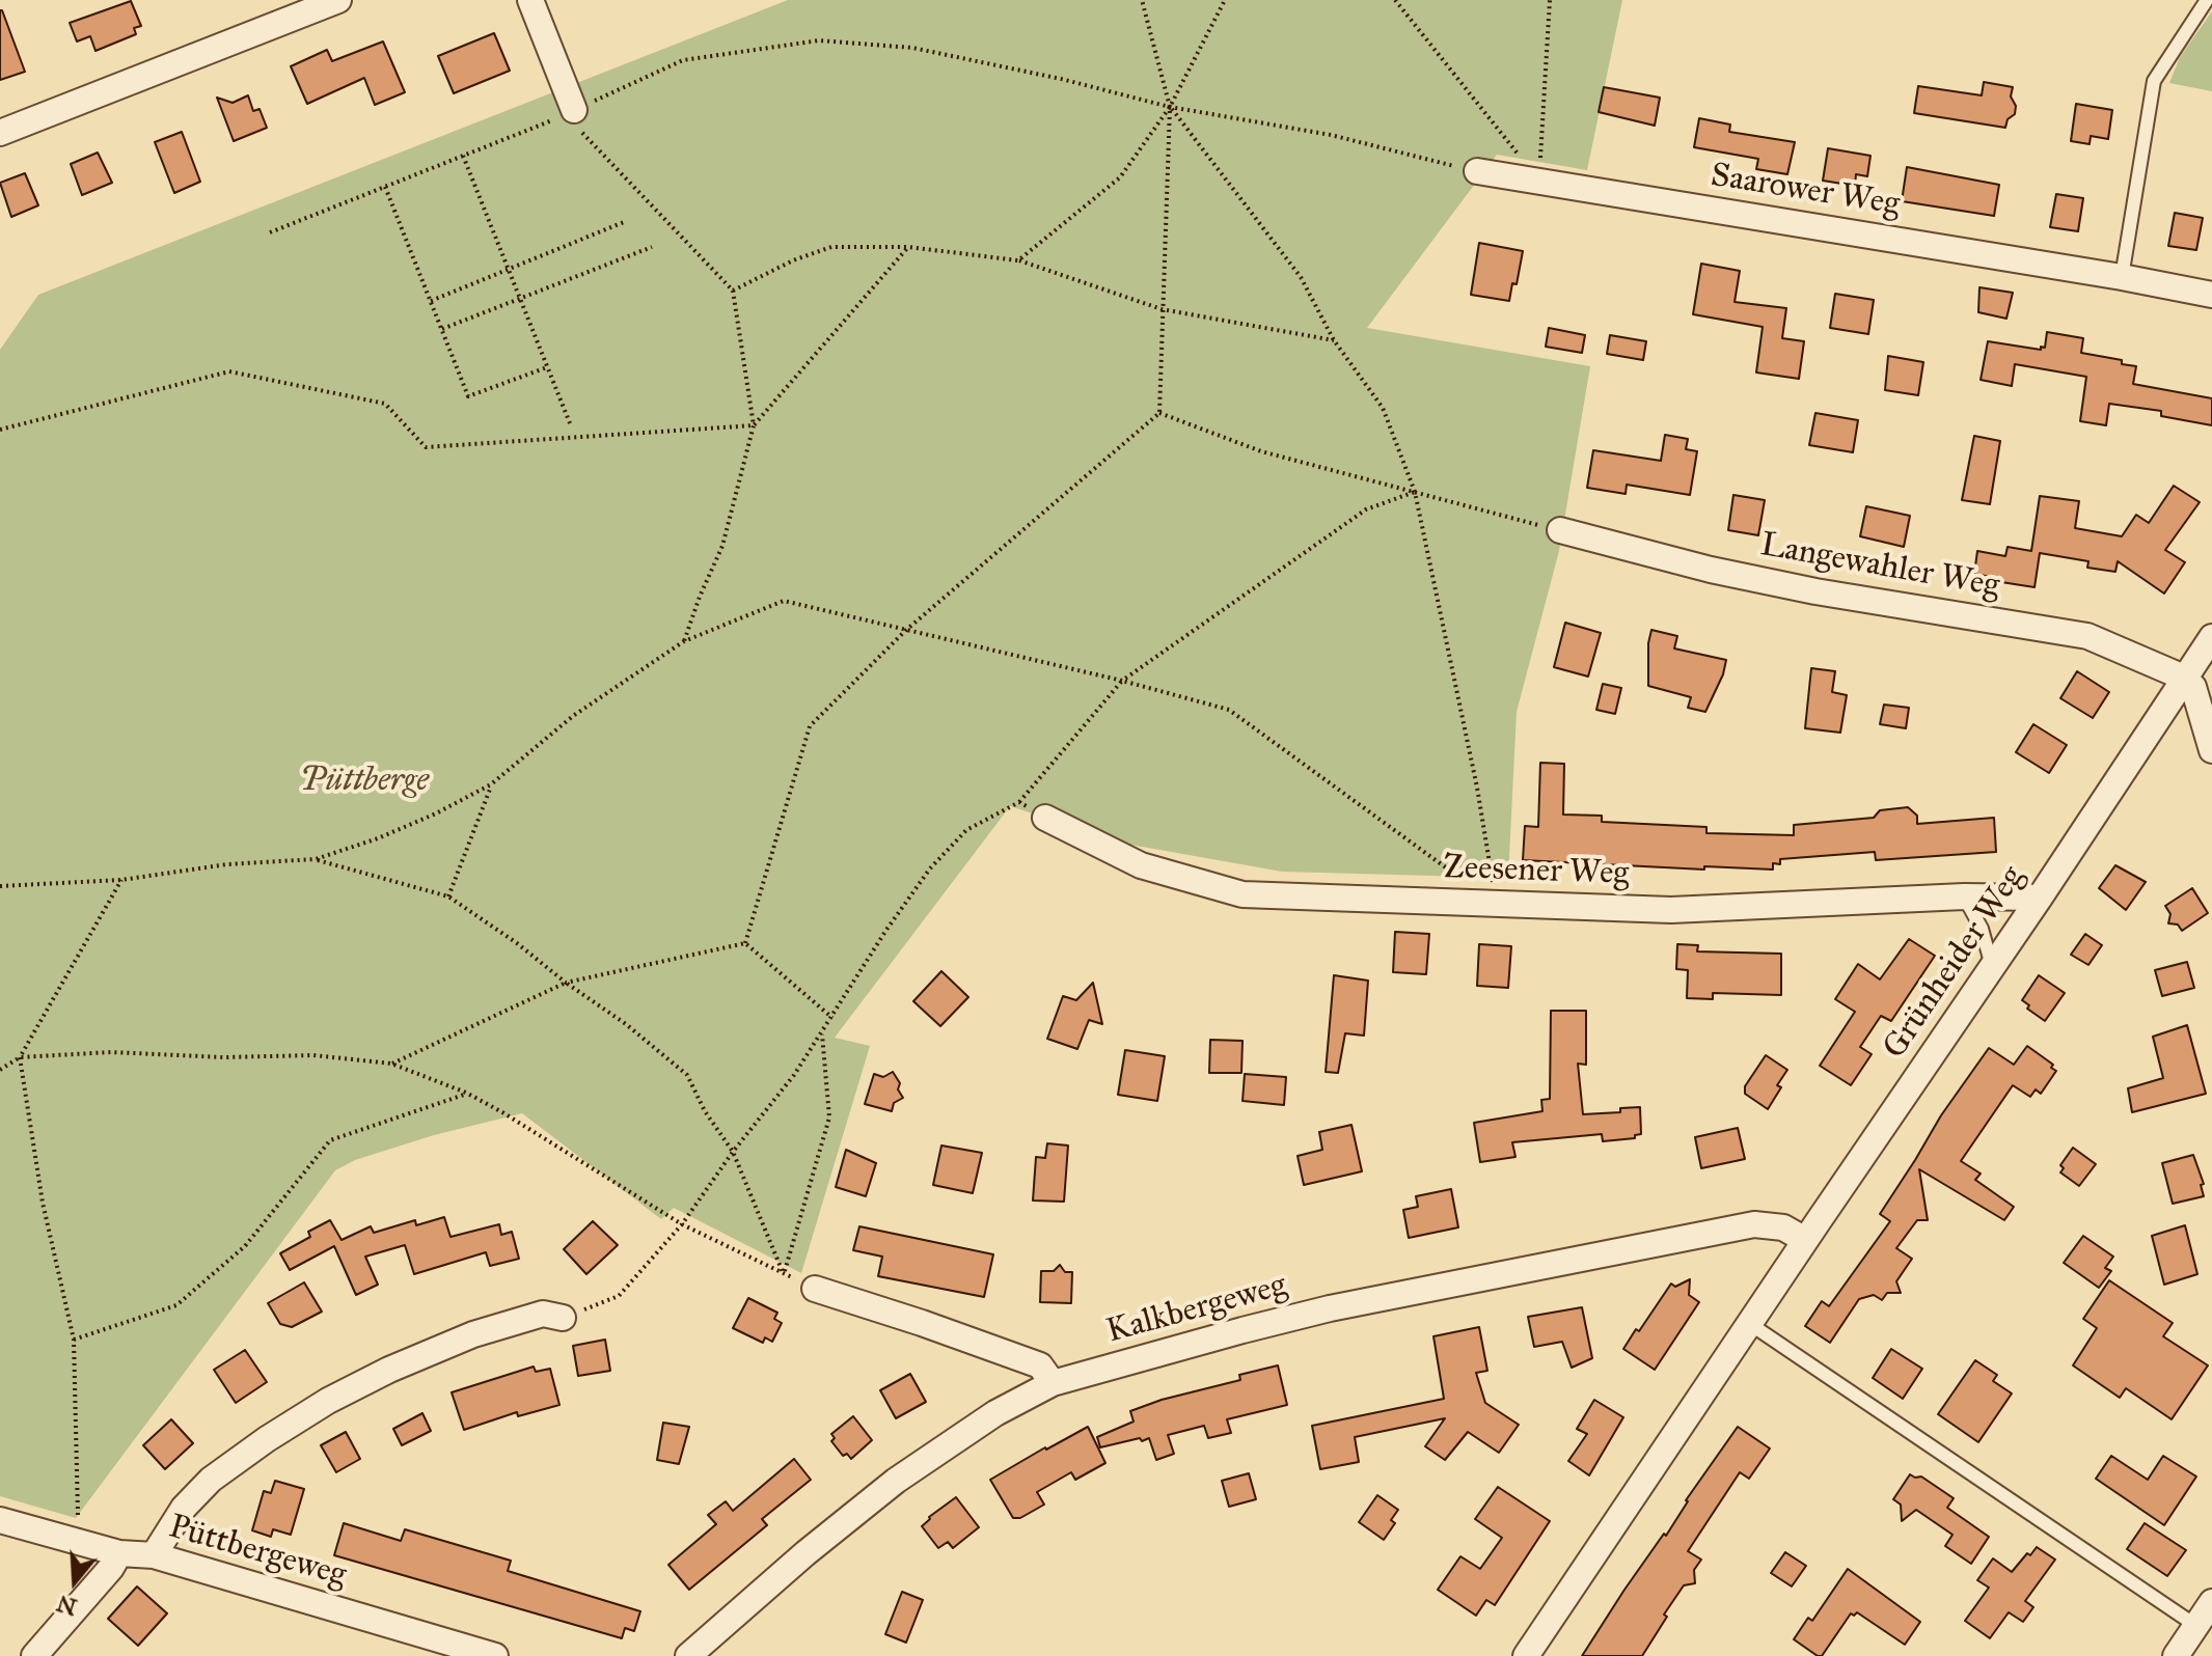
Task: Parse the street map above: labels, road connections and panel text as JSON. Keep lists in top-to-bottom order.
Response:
{
  "streets": {
    "street": [
      "Saarower Weg",
      "Langewahler Weg",
      "Zeesener Weg",
      "Grünheider Weg",
      "Kalkbergeweg",
      "Püttbergeweg"
    ]
  },
  "crossings": [
    ["Langewahler Weg", "Grünheider Weg"],
    ["Zeesener Weg", "Grünheider Weg"],
    ["Grünheider Weg", "Kalkbergeweg"]
  ],
  "parks": ["Püttberge"],
  "north": "bottom"
}
